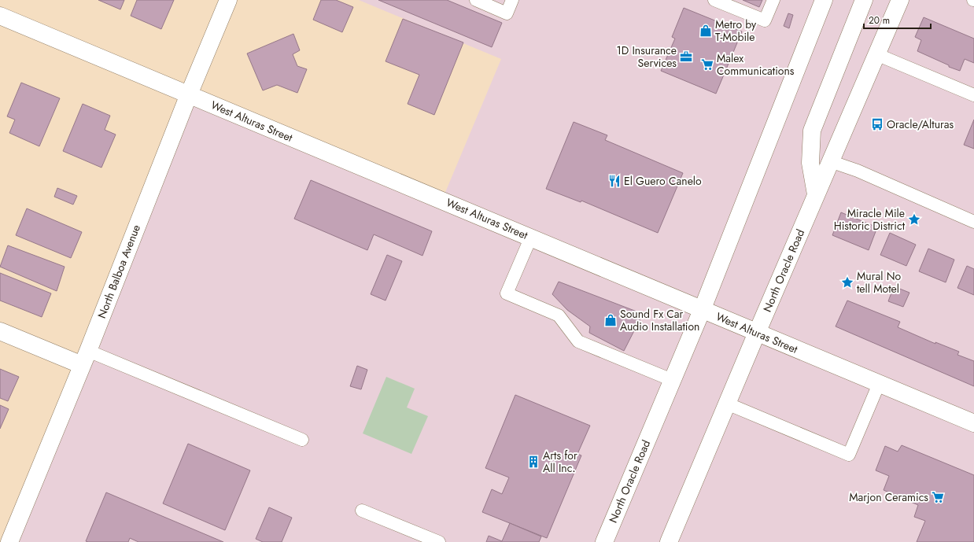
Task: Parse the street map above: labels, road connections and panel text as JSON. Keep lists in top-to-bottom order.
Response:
{
  "streets": {
    "street": ["West Alturas Street", "North Oracle Road", "North Balboa Avenue"]
  },
  "crossings": [
    ["West Alturas Street", "North Oracle Road"],
    ["West Alturas Street", "North Balboa Avenue"]
  ],
  "places": {
    "shop": ["Metro by T-Mobile", "Sound Fx Car Audio Installation"],
    "office": ["1D Insurance Services"],
    "supermarket": ["Malex Communications", "Marjon Ceramics"],
    "bus stop": ["Oracle/Alturas"],
    "restaurant": ["El Guero Canelo"],
    "place": ["Miracle Mile Historic District", "Mural No tell Motel"],
    "building": ["Arts for All Inc."]
  },
  "scale_bar": "20 m"
}
